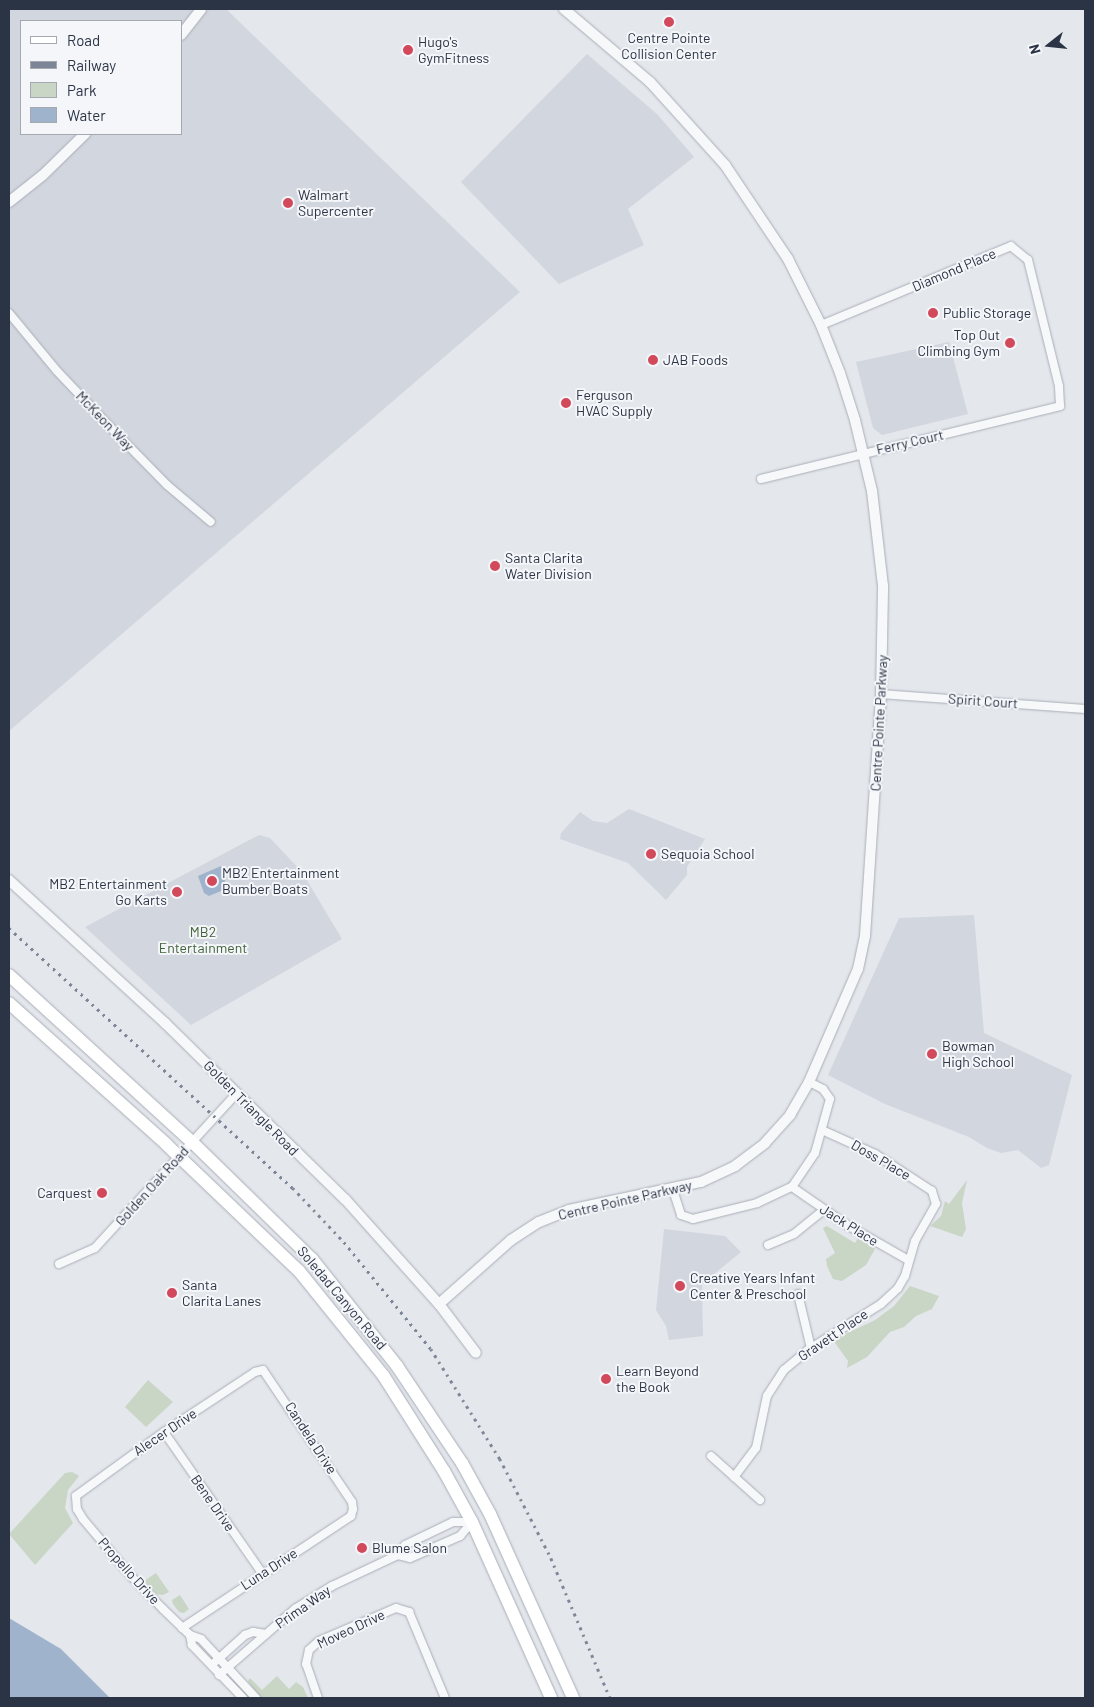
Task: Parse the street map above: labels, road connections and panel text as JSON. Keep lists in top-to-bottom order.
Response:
{
  "streets": {
    "main road": ["Soledad Canyon Road"],
    "street": [
      "Diamond Place",
      "McKeon Way",
      "Ferry Court",
      "Spirit Court",
      "Centre Pointe Parkway",
      "Golden Triangle Road",
      "Doss Place",
      "Golden Oak Road",
      "Jack Place",
      "Gravett Place",
      "Alecer Drive",
      "Candela Drive",
      "Bene Drive",
      "Luna Drive",
      "Propello Drive",
      "Prima Way",
      "Moveo Drive"
    ]
  },
  "crossings": [
    ["Diamond Place", "Ferry Court"],
    ["Diamond Place", "Centre Pointe Parkway"],
    ["Ferry Court", "Centre Pointe Parkway"],
    ["Spirit Court", "Centre Pointe Parkway"],
    ["Centre Pointe Parkway", "Golden Triangle Road"],
    ["Golden Triangle Road", "Golden Oak Road"],
    ["Doss Place", "Gravett Place"],
    ["Golden Oak Road", "Soledad Canyon Road"],
    ["Jack Place", "Gravett Place"],
    ["Soledad Canyon Road", "Prima Way"],
    ["Alecer Drive", "Candela Drive"],
    ["Alecer Drive", "Bene Drive"],
    ["Alecer Drive", "Propello Drive"],
    ["Candela Drive", "Luna Drive"],
    ["Bene Drive", "Luna Drive"],
    ["Luna Drive", "Propello Drive"],
    ["Propello Drive", "Prima Way"]
  ],
  "parks": ["MB2 Entertainment"],
  "places": [
    "Centre Pointe Collision Center",
    "Hugo's GymFitness",
    "Walmart Supercenter",
    "Public Storage",
    "Top Out Climbing Gym",
    "JAB Foods",
    "Ferguson HVAC Supply",
    "Santa Clarita Water Division",
    "Sequoia School",
    "MB2 Entertainment Bumber Boats",
    "MB2 Entertainment Go Karts",
    "Bowman High School",
    "Carquest",
    "Creative Years Infant Center & Preschool",
    "Santa Clarita Lanes",
    "Learn Beyond the Book",
    "Blume Salon"
  ],
  "legend": [
    "Road",
    "Railway",
    "Park",
    "Water"
  ],
  "north": "left"
}
